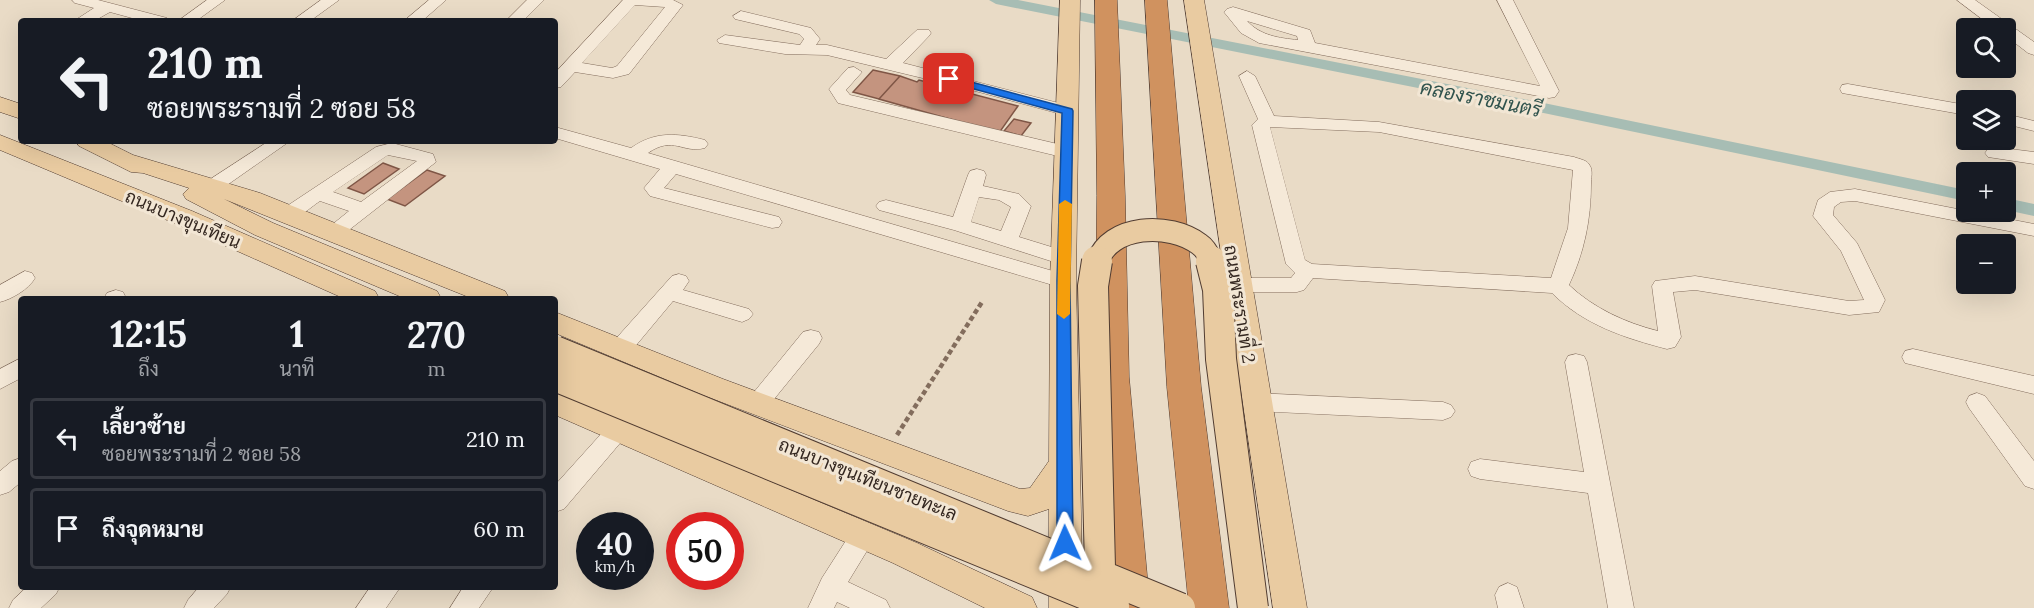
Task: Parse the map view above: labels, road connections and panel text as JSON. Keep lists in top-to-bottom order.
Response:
{
  "streets": {
    "main road": ["ถนนบางขุนเทียน", "ถนนพระรามที่ 2", "ถนนบางขุนเทียนชายทะเล"]
  },
  "water": ["คลองราชมนตรี"],
  "page": {
    "map_buttons": ["+", "−"],
    "turn": ["210 m", "ซอยพระรามที่ 2 ซอย 58"],
    "eta": [
      "12:15",
      "ถึง",
      "1",
      "นาที",
      "270",
      "m"
    ],
    "list": [
      {
        "name": "เลี้ยวซ้าย",
        "note": "ซอยพระรามที่ 2 ซอย 58",
        "value": "210 m"
      },
      {
        "name": "ถึงจุดหมาย",
        "value": "60 m"
      }
    ],
    "speed": "40 km/h",
    "limit": "50"
  }
}
